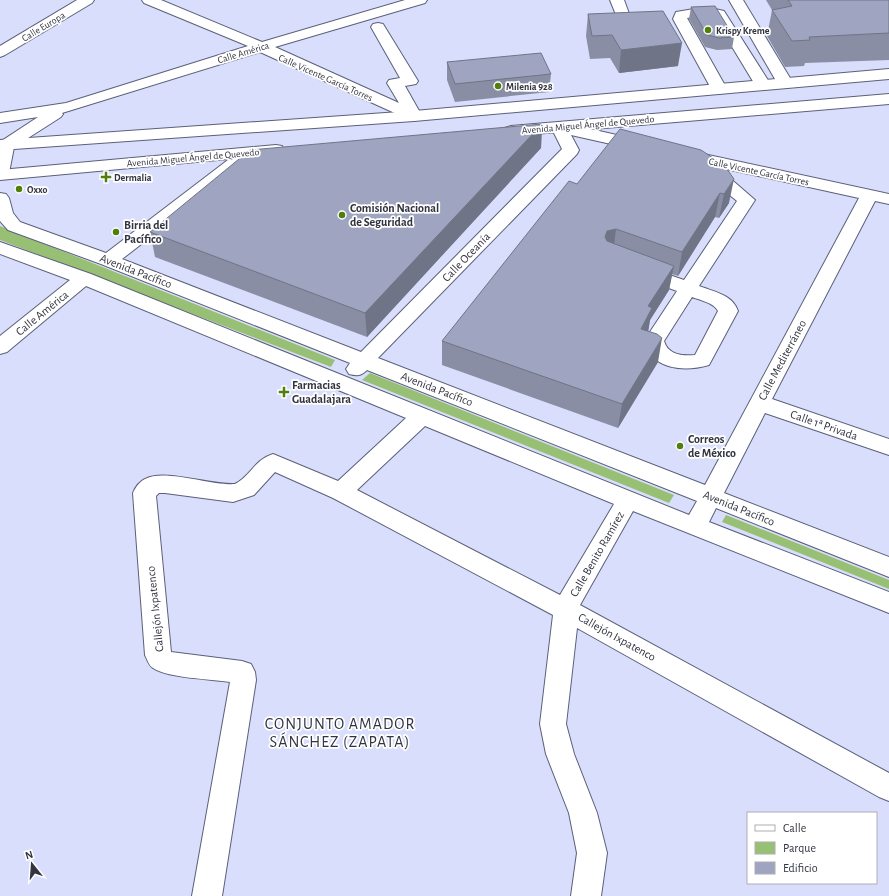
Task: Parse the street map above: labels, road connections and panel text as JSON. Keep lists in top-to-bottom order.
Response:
{
  "streets": {
    "street": [
      "Calle Europa",
      "Calle América",
      "Calle Vicente García Torres",
      "Avenida Miguel Ángel de Quevedo",
      "Calle Oceanía",
      "Avenida Pacífico",
      "Calle Mediterráneo",
      "Calle 1ª Privada",
      "Calle Benito Ramírez",
      "Callejón Ixpatenco"
    ]
  },
  "crossings": [
    ["Calle América", "Calle Vicente García Torres"],
    ["Calle América", "Avenida Miguel Ángel de Quevedo"],
    ["Calle Vicente García Torres", "Avenida Miguel Ángel de Quevedo"],
    ["Calle Vicente García Torres", "Calle Mediterráneo"],
    ["Avenida Miguel Ángel de Quevedo", "Calle Oceanía"],
    ["Calle Oceanía", "Avenida Pacífico"],
    ["Avenida Pacífico", "Calle Mediterráneo"],
    ["Calle Mediterráneo", "Calle 1ª Privada"],
    ["Calle Benito Ramírez", "Callejón Ixpatenco"]
  ],
  "districts": ["CONJUNTO AMADOR SÁNCHEZ (ZAPATA)"],
  "places": {
    "other": [
      "Krispy Kreme",
      "Milenia 928",
      "Oxxo",
      "Comisión Nacional de Seguridad",
      "Birria del Pacífico",
      "Correos de México"
    ],
    "health": ["Dermalia", "Farmacias Guadalajara"]
  },
  "legend": ["Calle", "Parque", "Edificio"],
  "north": "top"
}
